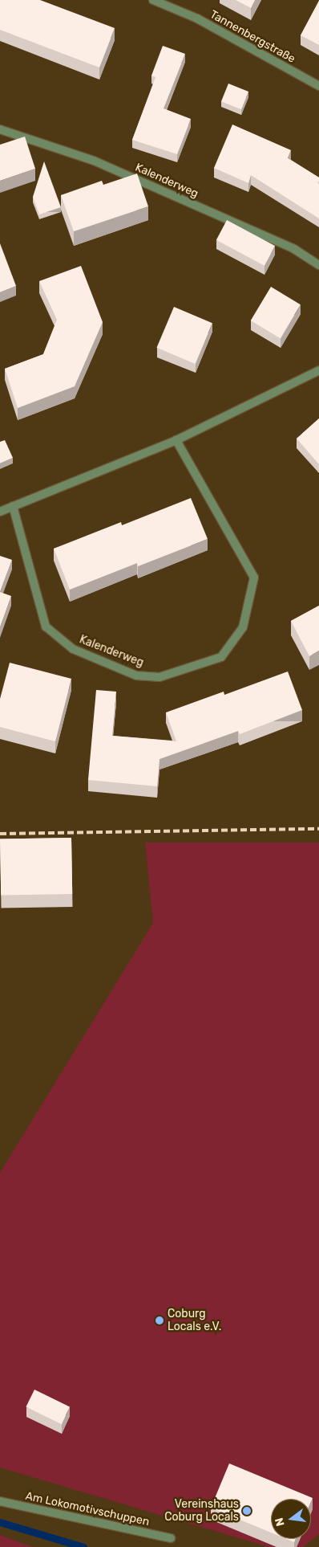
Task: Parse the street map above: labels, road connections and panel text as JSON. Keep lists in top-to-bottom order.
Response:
{
  "streets": {
    "street": ["Tannenbergstraße", "Kalenderweg", "Am Lokomotivschuppen"]
  },
  "places": ["Coburg Locals e.V.", "Vereinshaus Coburg Locals"],
  "north": "left"
}
